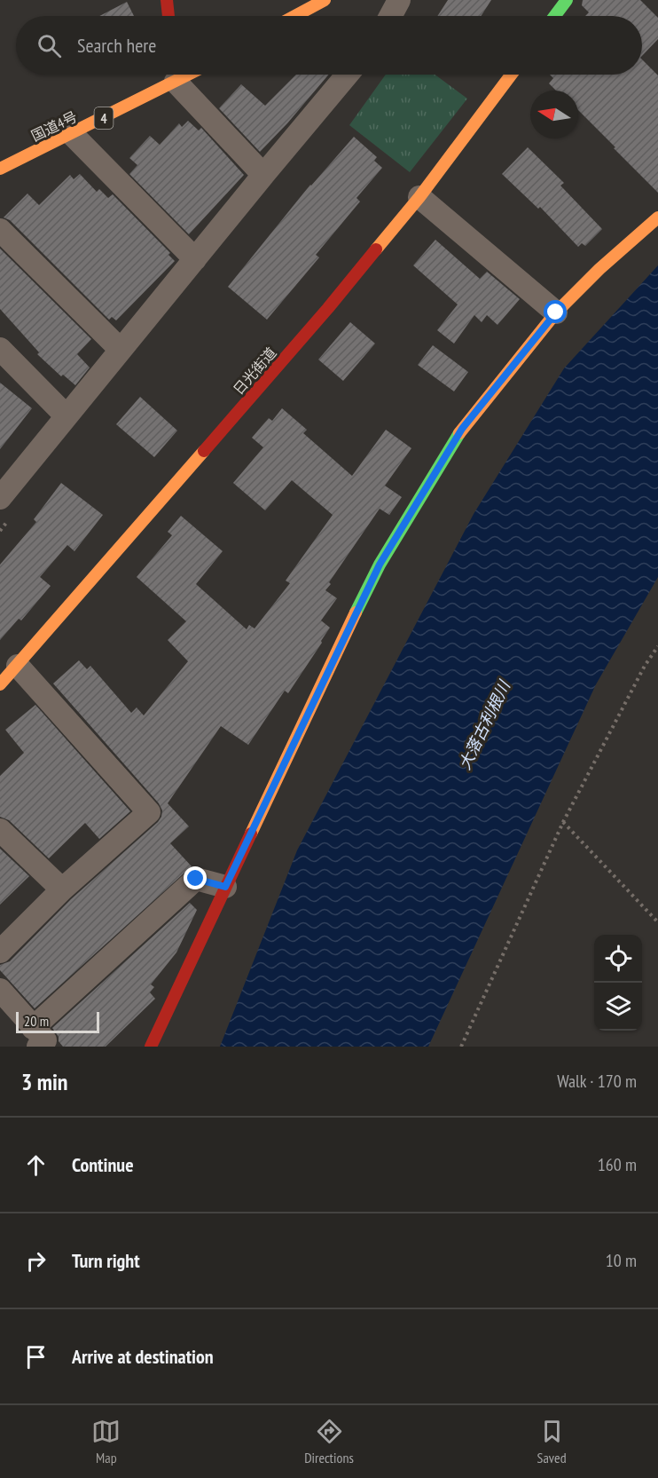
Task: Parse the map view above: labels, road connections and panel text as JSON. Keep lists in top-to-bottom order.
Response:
{
  "streets": {
    "main road": ["4", "国道4号", "日光街道"]
  },
  "water": ["大落古利根川"],
  "scale_bar": "20 m",
  "north": "left",
  "page": {
    "search": "Search here",
    "scale": "20 m",
    "heading": ["3 min", "Walk · 170 m"],
    "list": [
      ["Continue", "160 m"],
      ["Turn right", "10 m"],
      "Arrive at destination"
    ],
    "nav": ["Map", "Directions", "Saved"]
  }
}
